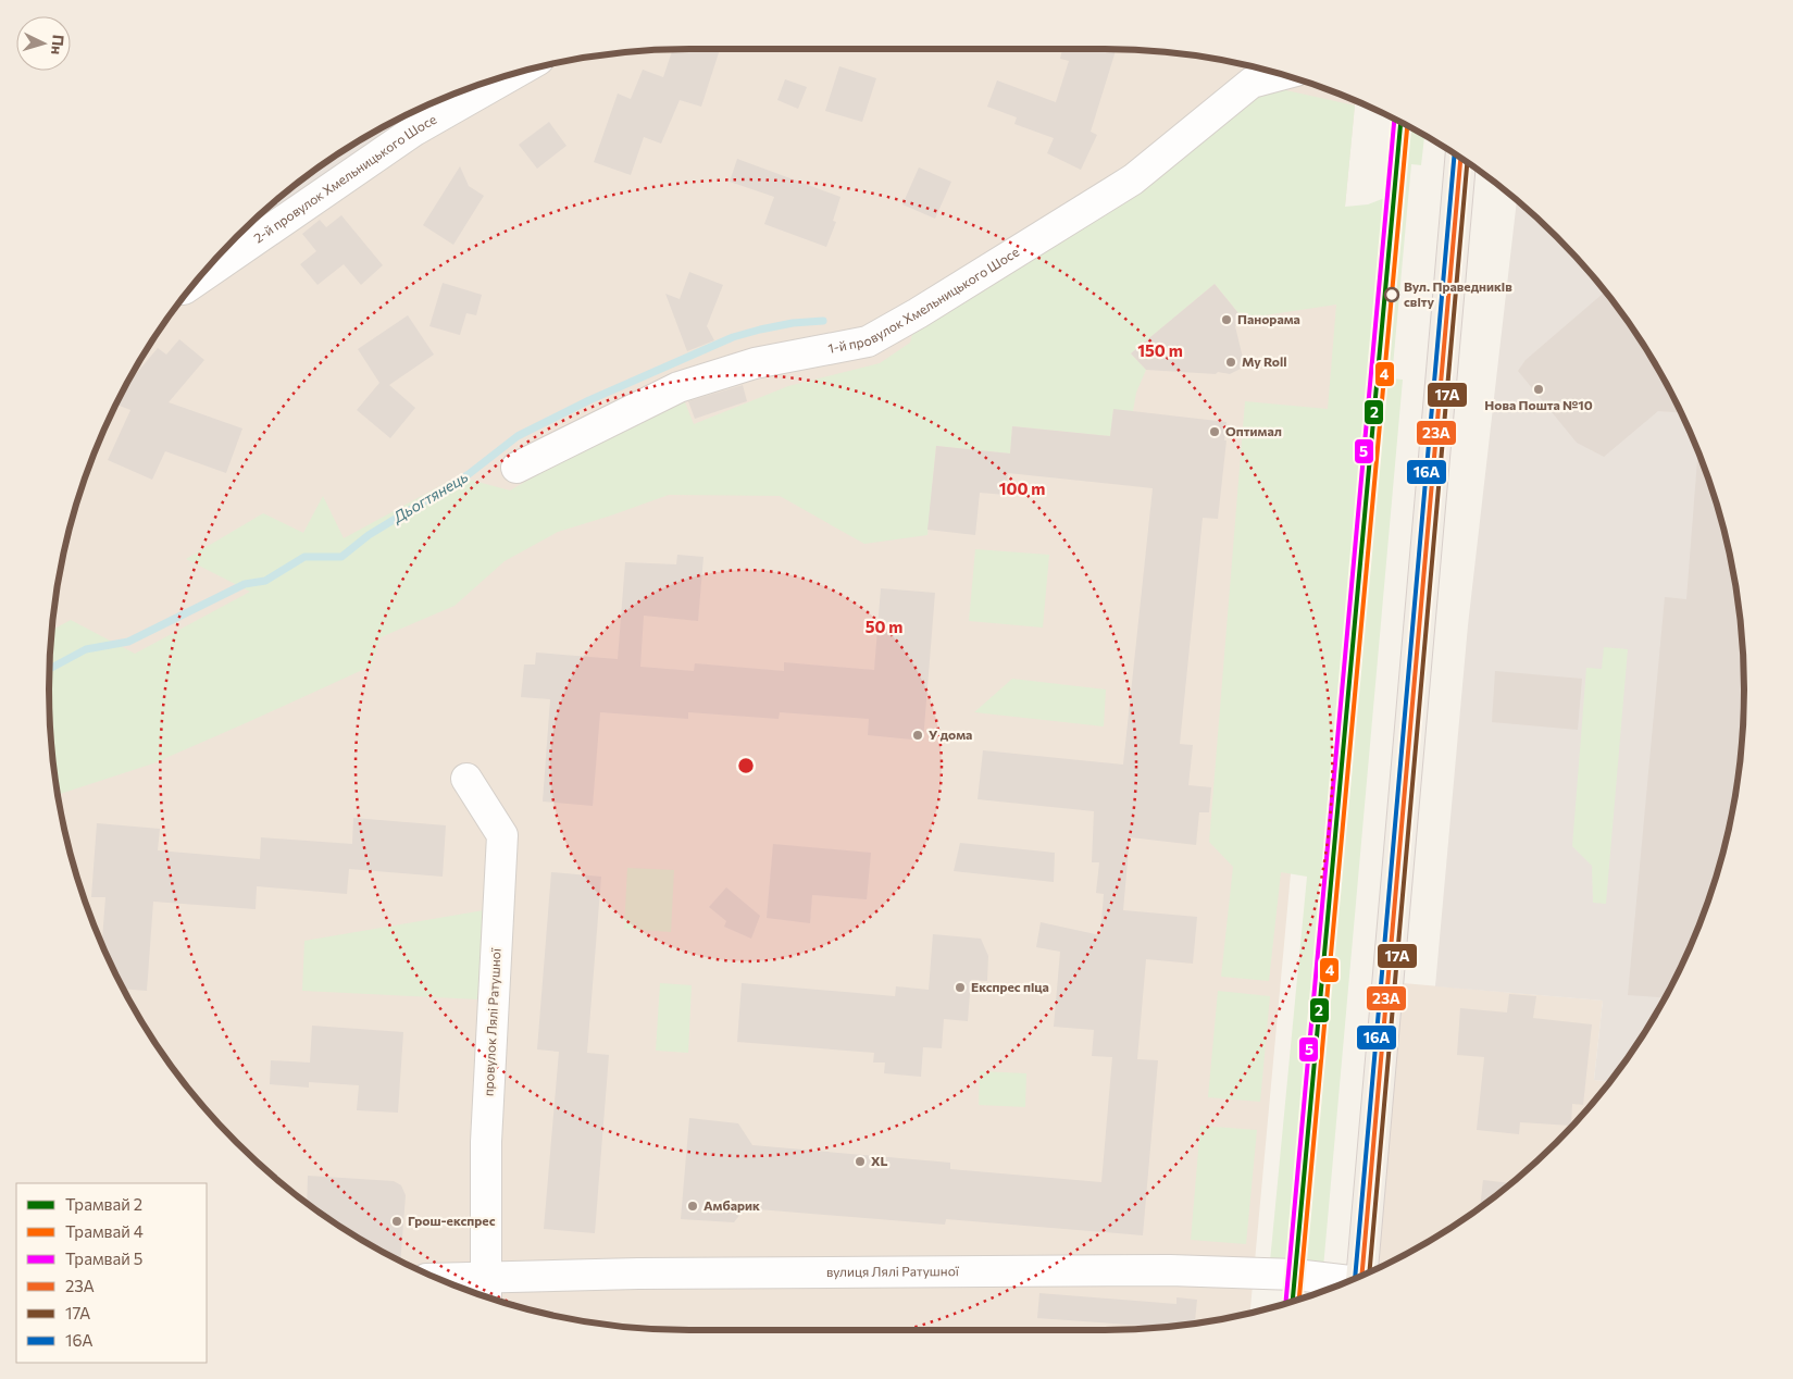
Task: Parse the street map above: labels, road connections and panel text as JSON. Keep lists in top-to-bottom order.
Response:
{
  "streets": {
    "street": [
      "2-й провулок Хмельницького Шосе",
      "1-й провулок Хмельницького Шосе",
      "провулок Лялі Ратушної",
      "вулиця Лялі Ратушної"
    ]
  },
  "crossings": [
    ["провулок Лялі Ратушної", "вулиця Лялі Ратушної"]
  ],
  "water": ["Дьогтянець"],
  "places": [
    "Вул. Праведників світу",
    "Панорама",
    "My Roll",
    "Нова Пошта №10",
    "Оптимал",
    "У дома",
    "Експрес піца",
    "XL",
    "Амбарик",
    "Грош-експрес"
  ],
  "lines": [
    "tram line 5",
    "tram line 2",
    "tram line 4",
    "transit line 16А",
    "transit line 23А",
    "transit line 17А"
  ],
  "legend": [
    "Трамвай 2",
    "Трамвай 4",
    "Трамвай 5",
    "23А",
    "17А",
    "16А"
  ],
  "north": "right",
  "rings": ["150 m", "100 m", "50 m"]
}
